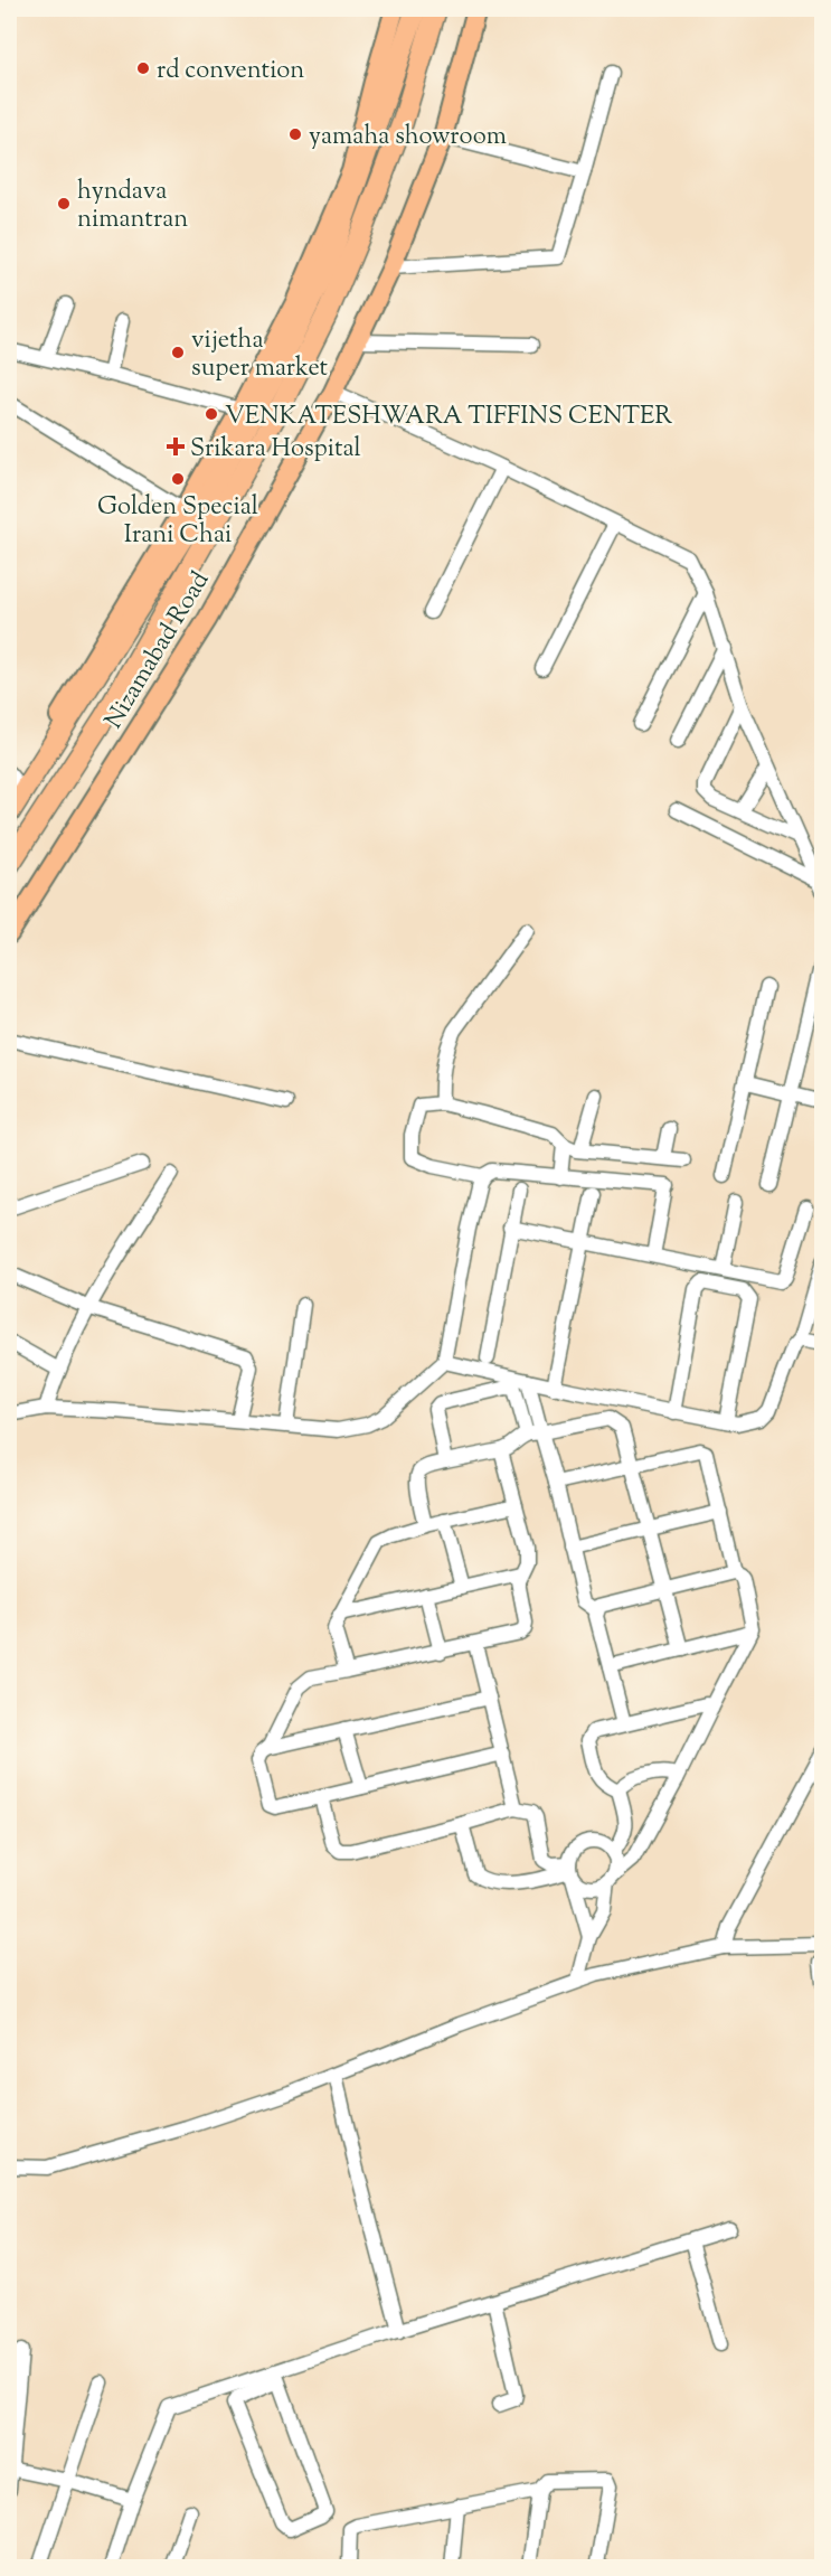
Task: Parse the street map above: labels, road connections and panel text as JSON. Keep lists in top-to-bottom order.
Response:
{
  "streets": {
    "highway": ["Nizamabad Road"]
  },
  "places": {
    "other": [
      "rd convention",
      "yamaha showroom",
      "hyndava nimantran",
      "vijetha super market",
      "VENKATESHWARA TIFFINS CENTER",
      "Golden Special Irani Chai"
    ],
    "health": ["Srikara Hospital"]
  }
}
